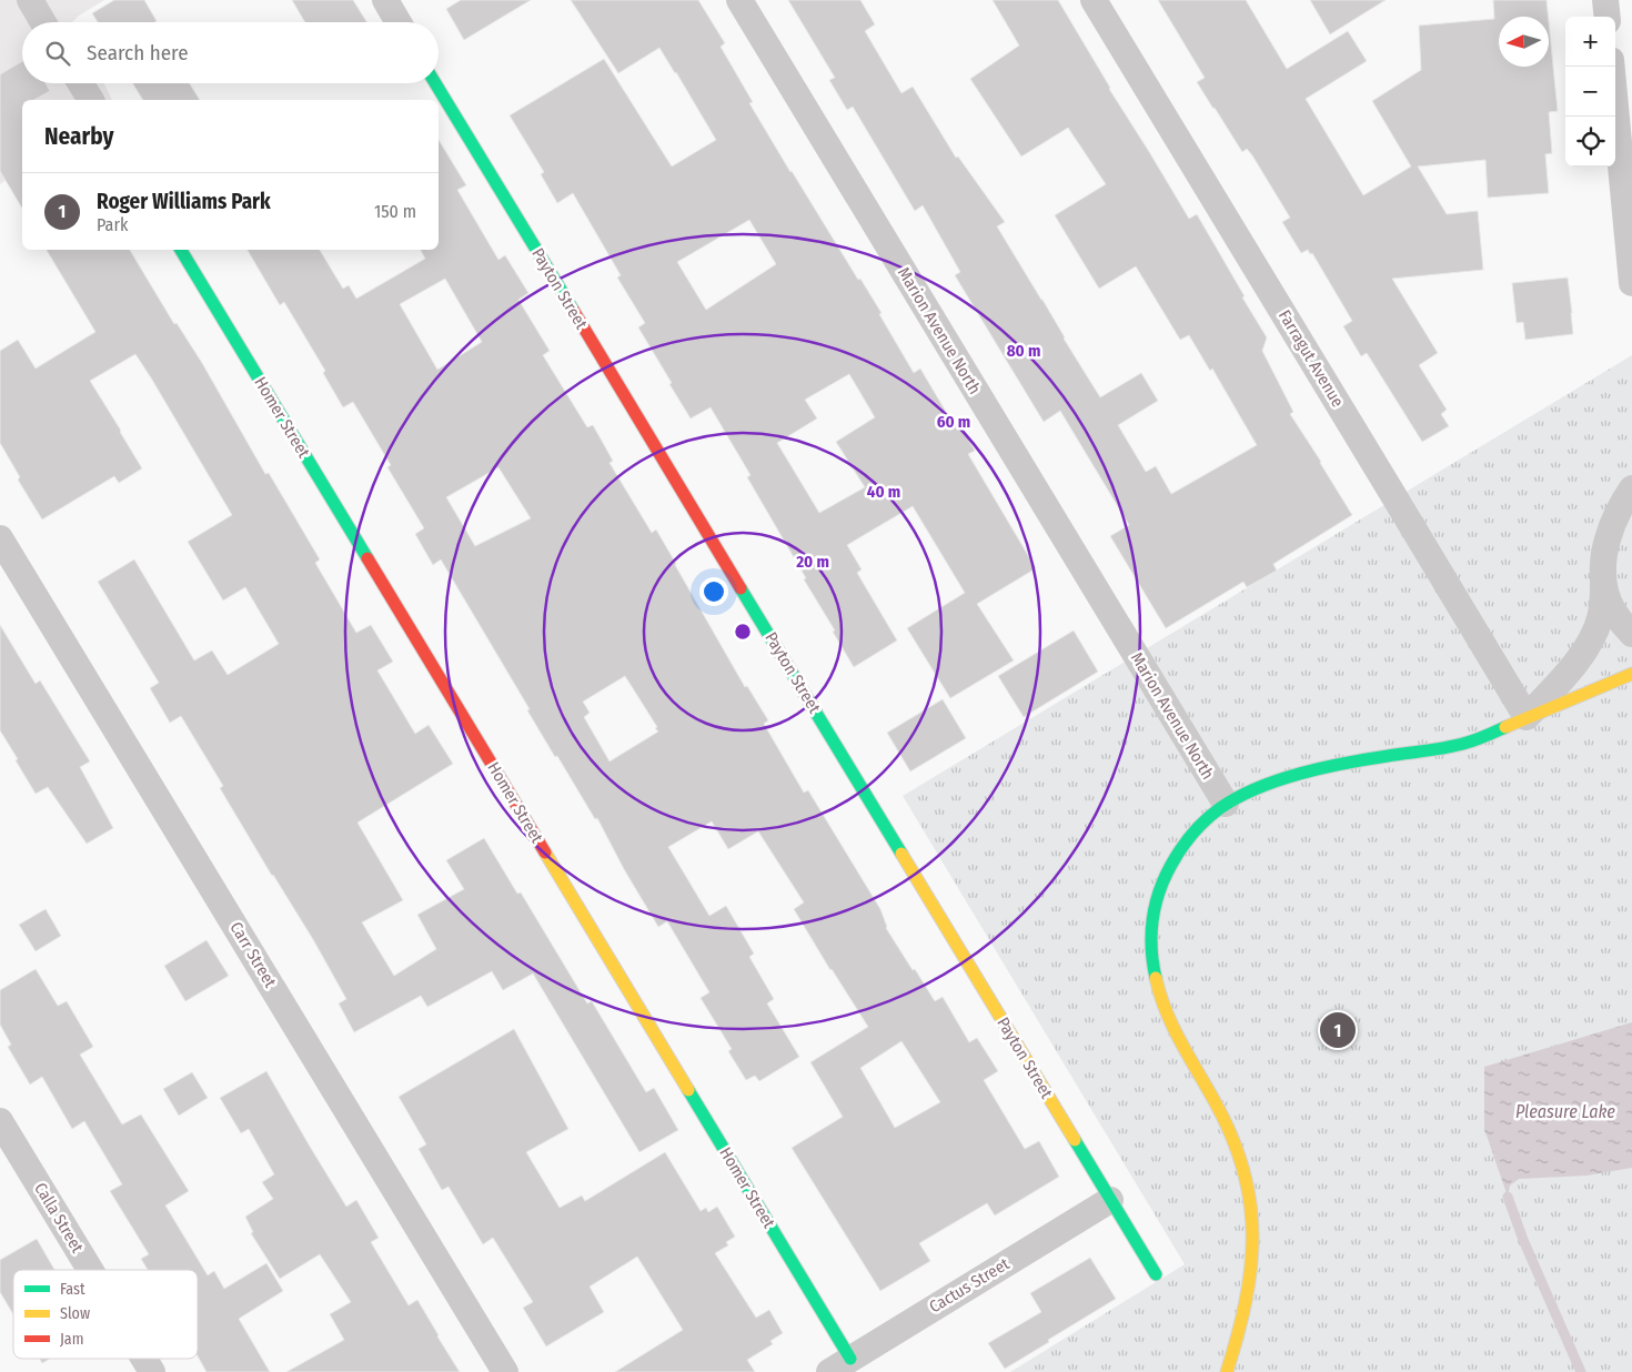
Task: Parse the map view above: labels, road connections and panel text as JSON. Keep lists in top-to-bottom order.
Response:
{
  "streets": {
    "street": [
      "Payton Street",
      "Marion Avenue North",
      "Farragut Avenue",
      "Homer Street",
      "Carr Street",
      "Calla Street",
      "Cactus Street"
    ]
  },
  "crossings": [
    ["Payton Street", "Cactus Street"],
    ["Homer Street", "Cactus Street"]
  ],
  "water": ["Pleasure Lake"],
  "legend": ["Fast", "Slow", "Jam"],
  "north": "left",
  "page": {
    "map_buttons": ["+", "−"],
    "search": "Search here",
    "heading": "Nearby",
    "list": [
      {
        "mark": "1",
        "name": "Roger Williams Park",
        "note": "Park",
        "value": "150 m"
      }
    ],
    "pins": "1"
  },
  "rings": [
    "80 m",
    "60 m",
    "40 m",
    "20 m"
  ]
}
